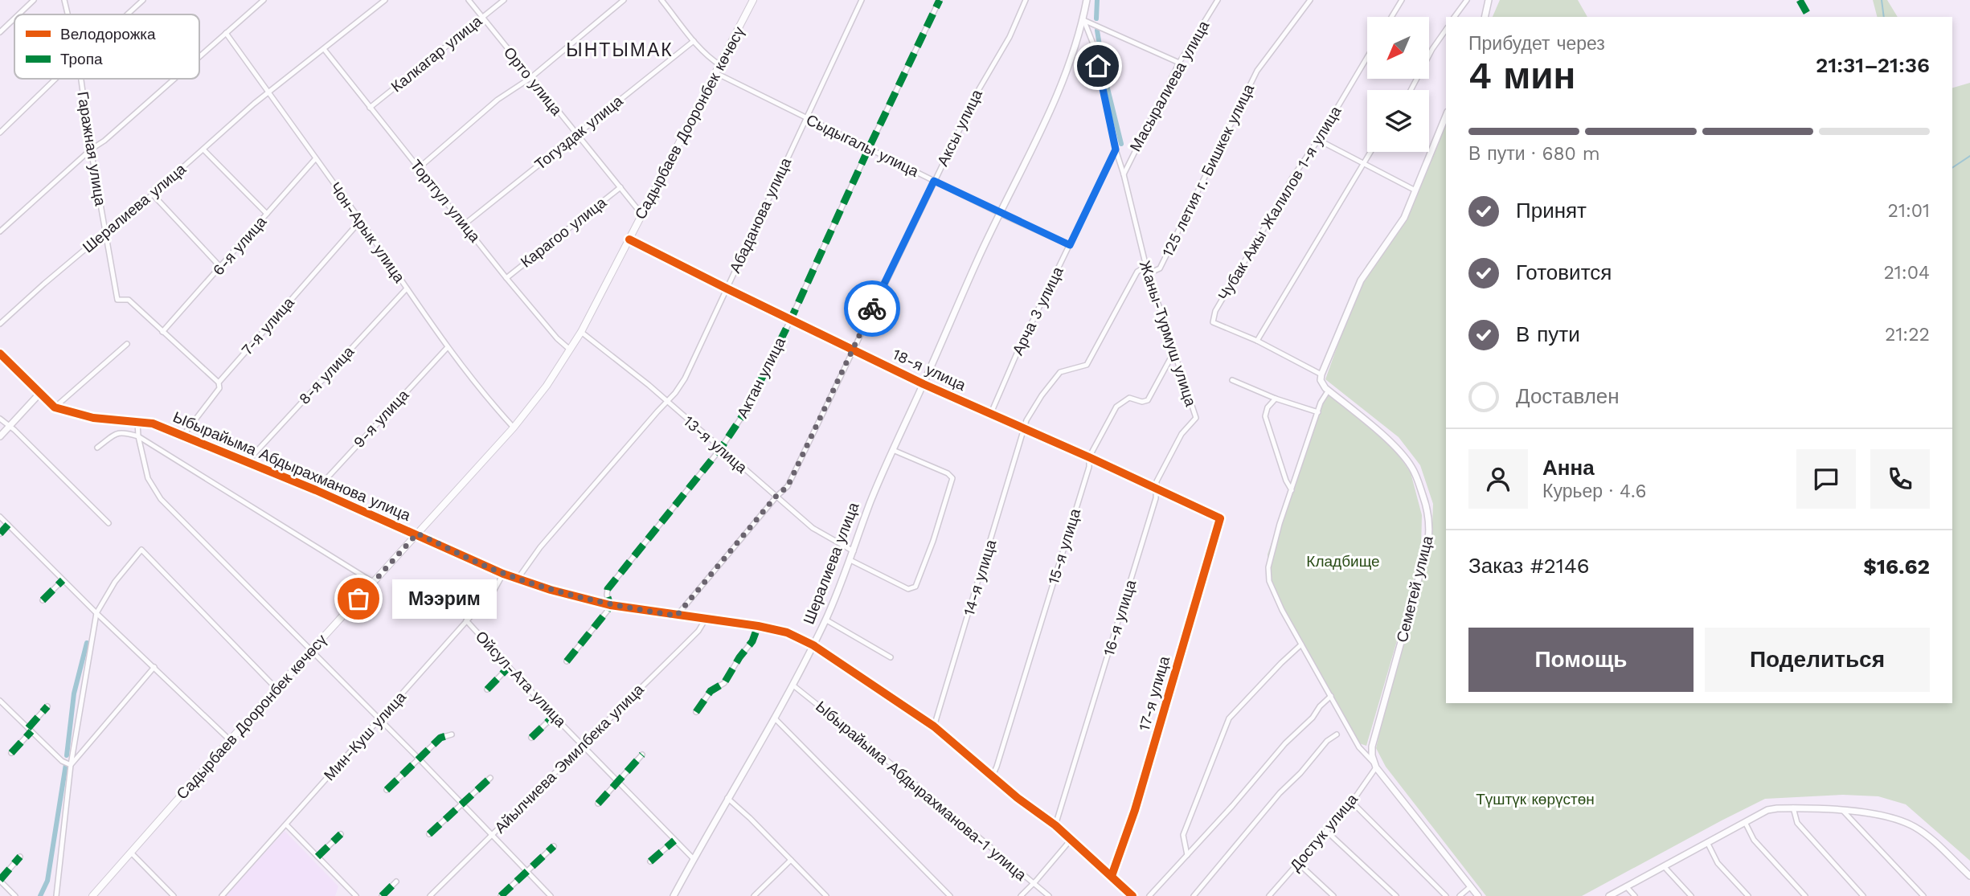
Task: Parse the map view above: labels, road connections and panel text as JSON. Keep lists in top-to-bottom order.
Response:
{
  "streets": {
    "main road": ["Садырбаев Дооронбек көчөсү"],
    "street": [
      "Калкагар улица",
      "Орто улица",
      "Масыралиева улица",
      "Аксы улица",
      "Тогуздак улица",
      "Сыдыгалы улица",
      "Гаражная улица",
      "125 летия г. Бишкек улица",
      "Тортгул улица",
      "Чубак Ажы Жалилов 1-я улица",
      "Шералиева улица",
      "Абаданова улица",
      "Чон-Арык улица",
      "Карагоо улица",
      "6-я улица",
      "Арча 3 улица",
      "7-я улица",
      "Жаны-Турмуш улица",
      "18-я улица",
      "8-я улица",
      "Актан улица",
      "9-я улица",
      "13-я улица",
      "Ыбырайыма Абдырахманова улица",
      "15-я улица",
      "14-я улица",
      "Семетей улица",
      "16-я улица",
      "Ойсул-Ата улица",
      "17-я улица",
      "Мин-Куш улица",
      "Айылчиева Эмилбека улица",
      "Ыбырайыма Абдырахманова-1 улица",
      "Достук улица"
    ]
  },
  "crossings": [
    ["Калкагар улица", "Орто улица"],
    ["Калкагар улица", "Тортгул улица"],
    ["Орто улица", "Садырбаев Дооронбек көчөсү"],
    ["Орто улица", "Тогуздак улица"],
    ["Орто улица", "Карагоо улица"],
    ["Масыралиева улица", "Жаны-Турмуш улица"],
    ["Садырбаев Дооронбек көчөсү", "Сыдыгалы улица"],
    ["Садырбаев Дооронбек көчөсү", "Тортгул улица"],
    ["Садырбаев Дооронбек көчөсү", "Чон-Арык улица"],
    ["Садырбаев Дооронбек көчөсү", "18-я улица"],
    ["Садырбаев Дооронбек көчөсү", "13-я улица"],
    ["Садырбаев Дооронбек көчөсү", "Ыбырайыма Абдырахманова улица"],
    ["Аксы улица", "Сыдыгалы улица"],
    ["Аксы улица", "18-я улица"],
    ["Аксы улица", "13-я улица"],
    ["Аксы улица", "Ыбырайыма Абдырахманова улица"],
    ["Тогуздак улица", "Тортгул улица"],
    ["Сыдыгалы улица", "Шералиева улица"],
    ["Сыдыгалы улица", "Абаданова улица"],
    ["Сыдыгалы улица", "Арча 3 улица"],
    ["Сыдыгалы улица", "Актан улица"],
    ["Гаражная улица", "Шералиева улица"],
    ["Гаражная улица", "6-я улица"],
    ["Гаражная улица", "7-я улица"],
    ["125 летия г. Бишкек улица", "Жаны-Турмуш улица"],
    ["125 летия г. Бишкек улица", "18-я улица"],
    ["125 летия г. Бишкек улица", "14-я улица"],
    ["Тортгул улица", "Шералиева улица"],
    ["Тортгул улица", "Карагоо улица"],
    ["Чубак Ажы Жалилов 1-я улица", "Семетей улица"],
    ["Шералиева улица", "Чон-Арык улица"],
    ["Шералиева улица", "Жаны-Турмуш улица"],
    ["Шералиева улица", "18-я улица"],
    ["Шералиева улица", "13-я улица"],
    ["Шералиева улица", "Ыбырайыма Абдырахманова улица"],
    ["Шералиева улица", "Ойсул-Ата улица"],
    ["Шералиева улица", "Ыбырайыма Абдырахманова-1 улица"],
    ["Абаданова улица", "18-я улица"],
    ["Абаданова улица", "13-я улица"],
    ["Абаданова улица", "Ыбырайыма Абдырахманова улица"],
    ["Чон-Арык улица", "6-я улица"],
    ["Чон-Арык улица", "7-я улица"],
    ["Чон-Арык улица", "8-я улица"],
    ["Чон-Арык улица", "9-я улица"],
    ["Арча 3 улица", "Жаны-Турмуш улица"],
    ["Арча 3 улица", "18-я улица"],
    ["7-я улица", "Ыбырайыма Абдырахманова улица"],
    ["Жаны-Турмуш улица", "15-я улица"],
    ["Жаны-Турмуш улица", "16-я улица"],
    ["18-я улица", "Актан улица"],
    ["18-я улица", "15-я улица"],
    ["18-я улица", "14-я улица"],
    ["18-я улица", "16-я улица"],
    ["18-я улица", "17-я улица"],
    ["8-я улица", "Ыбырайыма Абдырахманова улица"],
    ["Актан улица", "13-я улица"],
    ["Актан улица", "Ыбырайыма Абдырахманова улица"],
    ["9-я улица", "Ыбырайыма Абдырахманова улица"],
    ["Ыбырайыма Абдырахманова улица", "15-я улица"],
    ["Ыбырайыма Абдырахманова улица", "14-я улица"],
    ["Ыбырайыма Абдырахманова улица", "16-я улица"],
    ["Ыбырайыма Абдырахманова улица", "17-я улица"],
    ["Ыбырайыма Абдырахманова улица", "Мин-Куш улица"],
    ["Ыбырайыма Абдырахманова улица", "Айылчиева Эмилбека улица"],
    ["Семетей улица", "Достук улица"],
    ["Ойсул-Ата улица", "Мин-Куш улица"],
    ["Ойсул-Ата улица", "Айылчиева Эмилбека улица"]
  ],
  "districts": ["ЫНТЫМАК"],
  "parks": ["Кладбище", "Түштүк көрүстөн"],
  "places": ["Мээрим"],
  "legend": ["Велодорожка", "Тропа"],
  "north": "bottom left",
  "page": {
    "heading": ["4 мин", "Прибудет через", "21:31–21:36"],
    "panel": [
      "Анна",
      "Курьер · 4.6",
      "Заказ #2146",
      "$16.62"
    ],
    "bar": "В пути · 680 m",
    "list": [
      ["Принят", "21:01"],
      ["Готовится", "21:04"],
      ["В пути", "21:22"],
      "Доставлен"
    ],
    "bubble": "Мээрим",
    "buttons": ["Помощь", "Поделиться"]
  }
}
